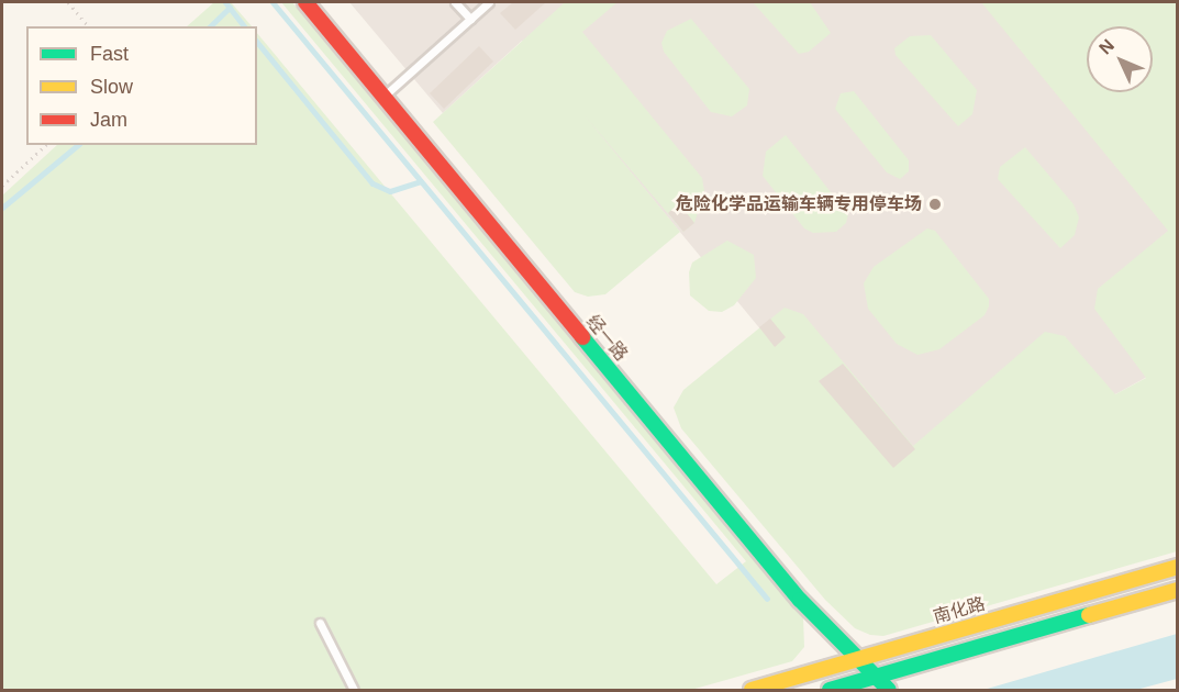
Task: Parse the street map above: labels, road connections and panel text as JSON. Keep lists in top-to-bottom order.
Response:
{
  "streets": {
    "street": ["经一路", "南化路"]
  },
  "crossings": [
    ["经一路", "南化路"]
  ],
  "places": ["危险化学品运输车辆专用停车场"],
  "legend": ["Fast", "Slow", "Jam"],
  "north": "top left"
}
